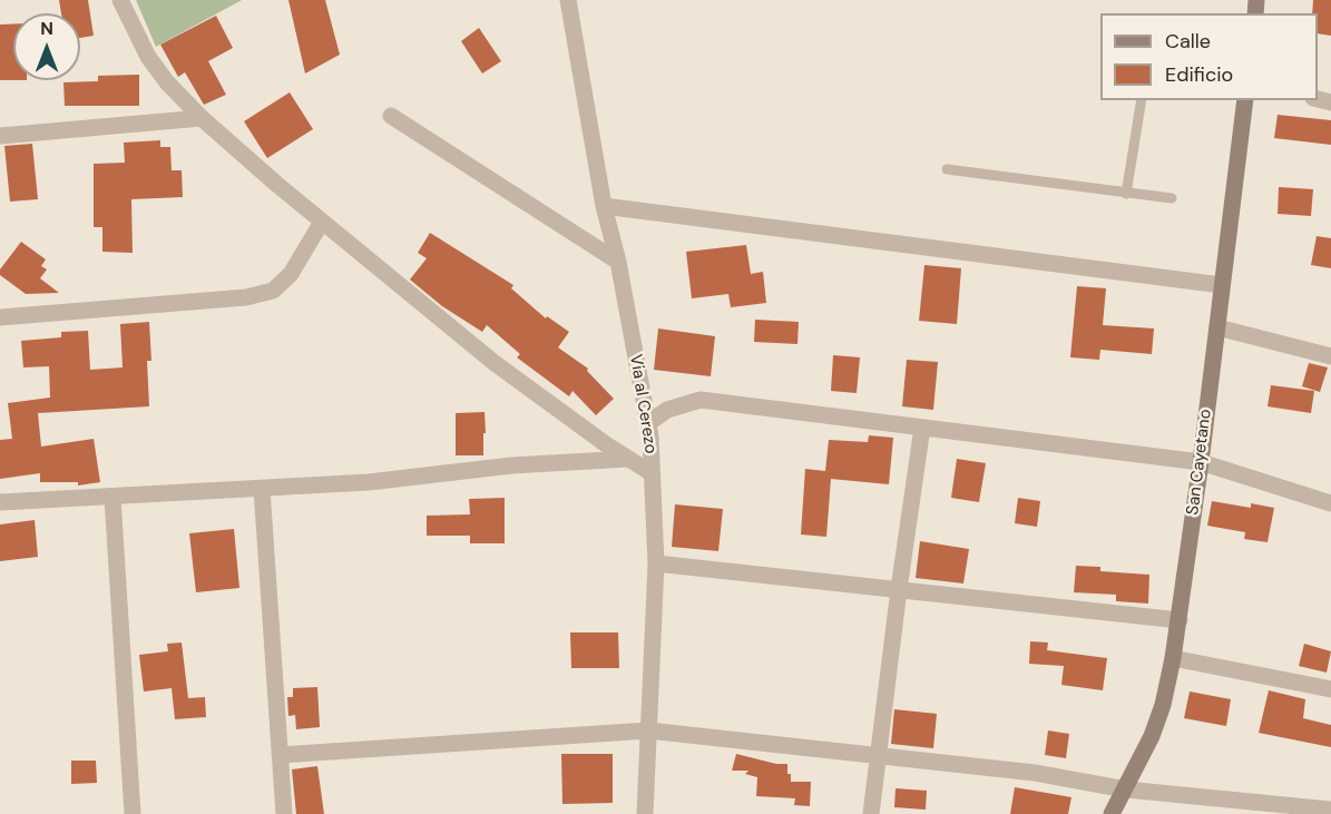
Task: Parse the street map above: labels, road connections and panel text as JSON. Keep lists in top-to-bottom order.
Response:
{
  "streets": {
    "main road": ["San Cayetano"],
    "street": ["Via al Cerezo"]
  },
  "legend": ["Calle", "Edificio"],
  "north": "top"
}
